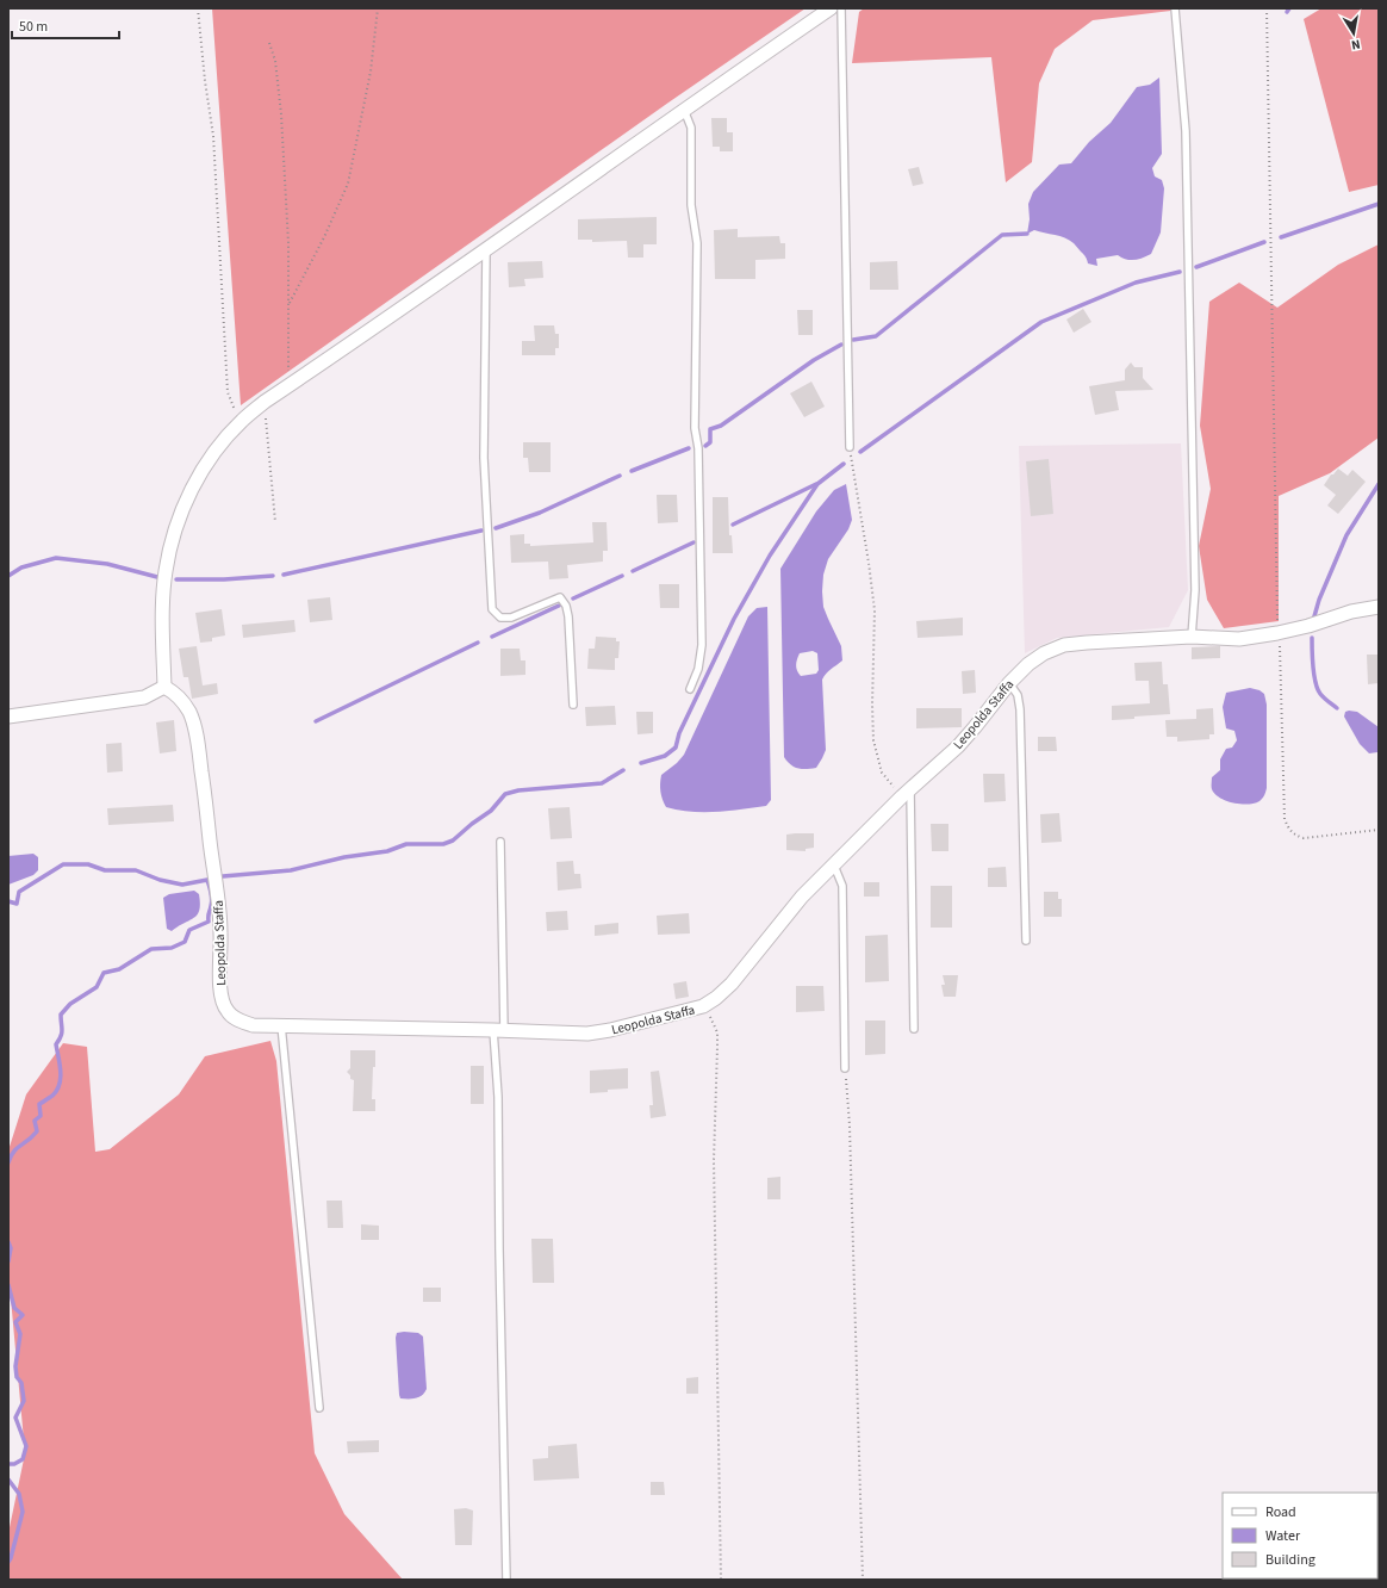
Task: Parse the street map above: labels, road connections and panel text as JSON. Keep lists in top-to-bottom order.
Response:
{
  "streets": {
    "street": ["Leopolda Staffa"]
  },
  "legend": ["Road", "Water", "Building"],
  "scale_bar": "50 m",
  "north": "bottom"
}
